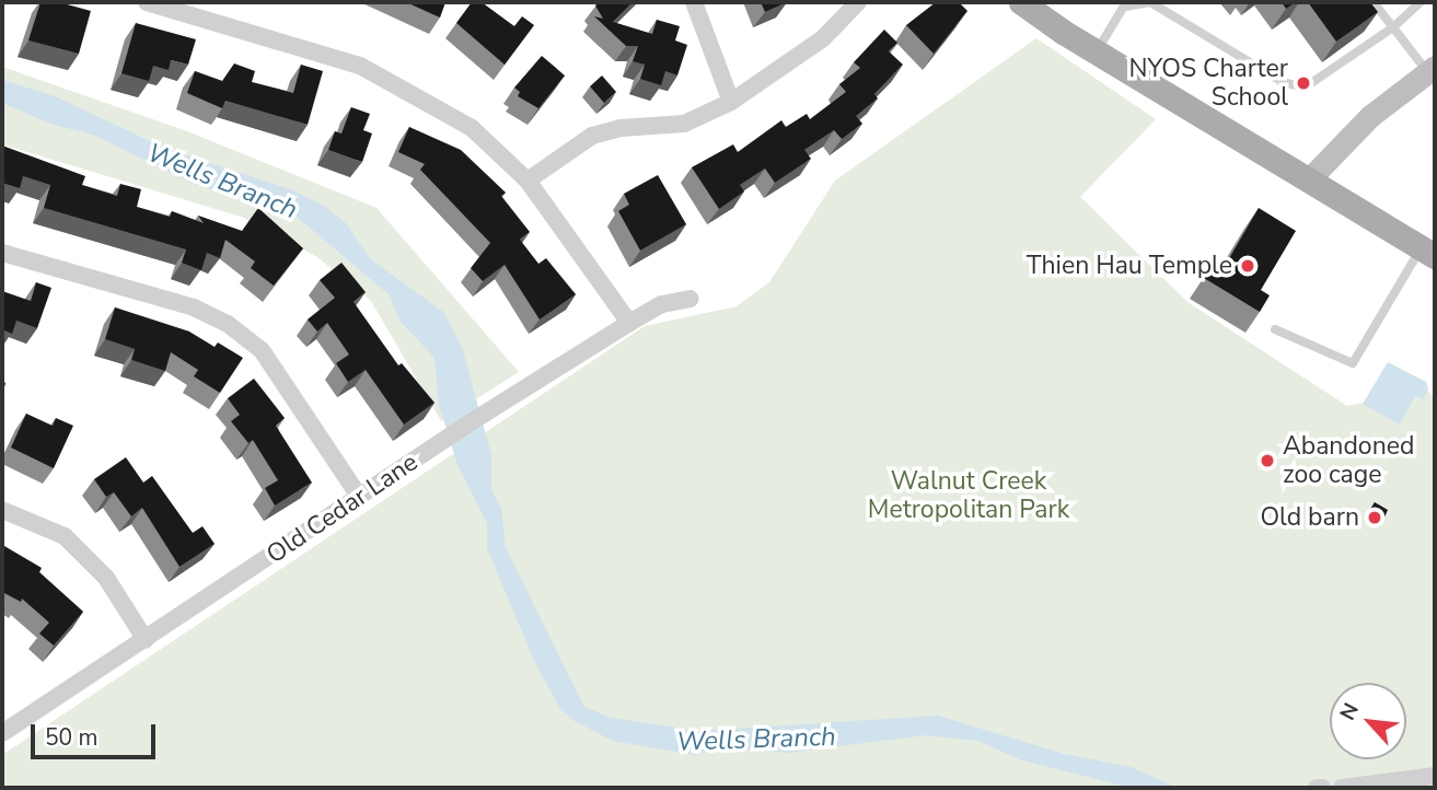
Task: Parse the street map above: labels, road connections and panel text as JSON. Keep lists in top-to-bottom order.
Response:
{
  "streets": {
    "street": ["Old Cedar Lane"]
  },
  "water": ["Wells Branch"],
  "parks": ["Walnut Creek Metropolitan Park"],
  "places": [
    "NYOS Charter School",
    "Thien Hau Temple",
    "Abandoned zoo cage",
    "Old barn"
  ],
  "scale_bar": "50 m",
  "north": "top left"
}
